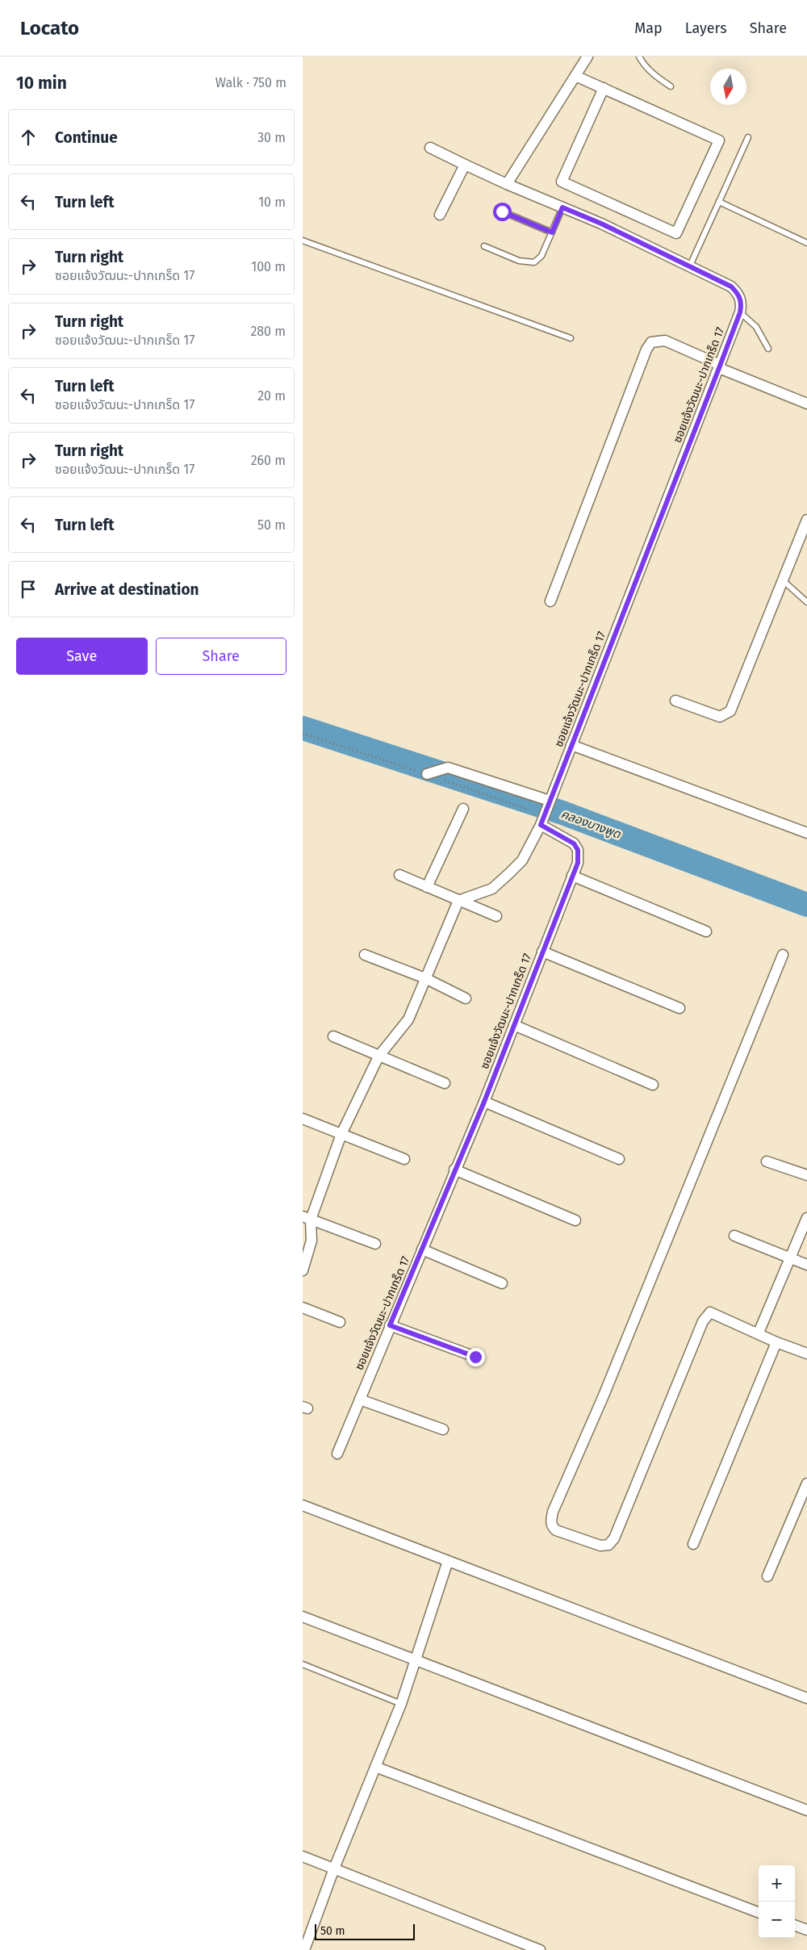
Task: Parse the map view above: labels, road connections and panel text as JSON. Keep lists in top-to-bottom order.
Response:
{
  "streets": {
    "street": ["ซอยแจ้งวัฒนะ-ปากเกร็ด 17"]
  },
  "water": ["คลองบางพูด"],
  "scale_bar": "50 m",
  "north": "bottom",
  "page": {
    "header": "Locato",
    "nav": ["Map", "Layers", "Share"],
    "heading": ["10 min", "Walk · 750 m"],
    "list": [
      ["Continue", "30 m"],
      ["Turn left", "10 m"],
      ["Turn right", "ซอยแจ้งวัฒนะ-ปากเกร็ด 17", "100 m"],
      ["Turn right", "ซอยแจ้งวัฒนะ-ปากเกร็ด 17", "280 m"],
      ["Turn left", "ซอยแจ้งวัฒนะ-ปากเกร็ด 17", "20 m"],
      ["Turn right", "ซอยแจ้งวัฒนะ-ปากเกร็ด 17", "260 m"],
      ["Turn left", "50 m"],
      "Arrive at destination"
    ],
    "buttons": ["Save", "Share"],
    "map_buttons": ["+", "−"],
    "scale": "50 m"
  }
}
